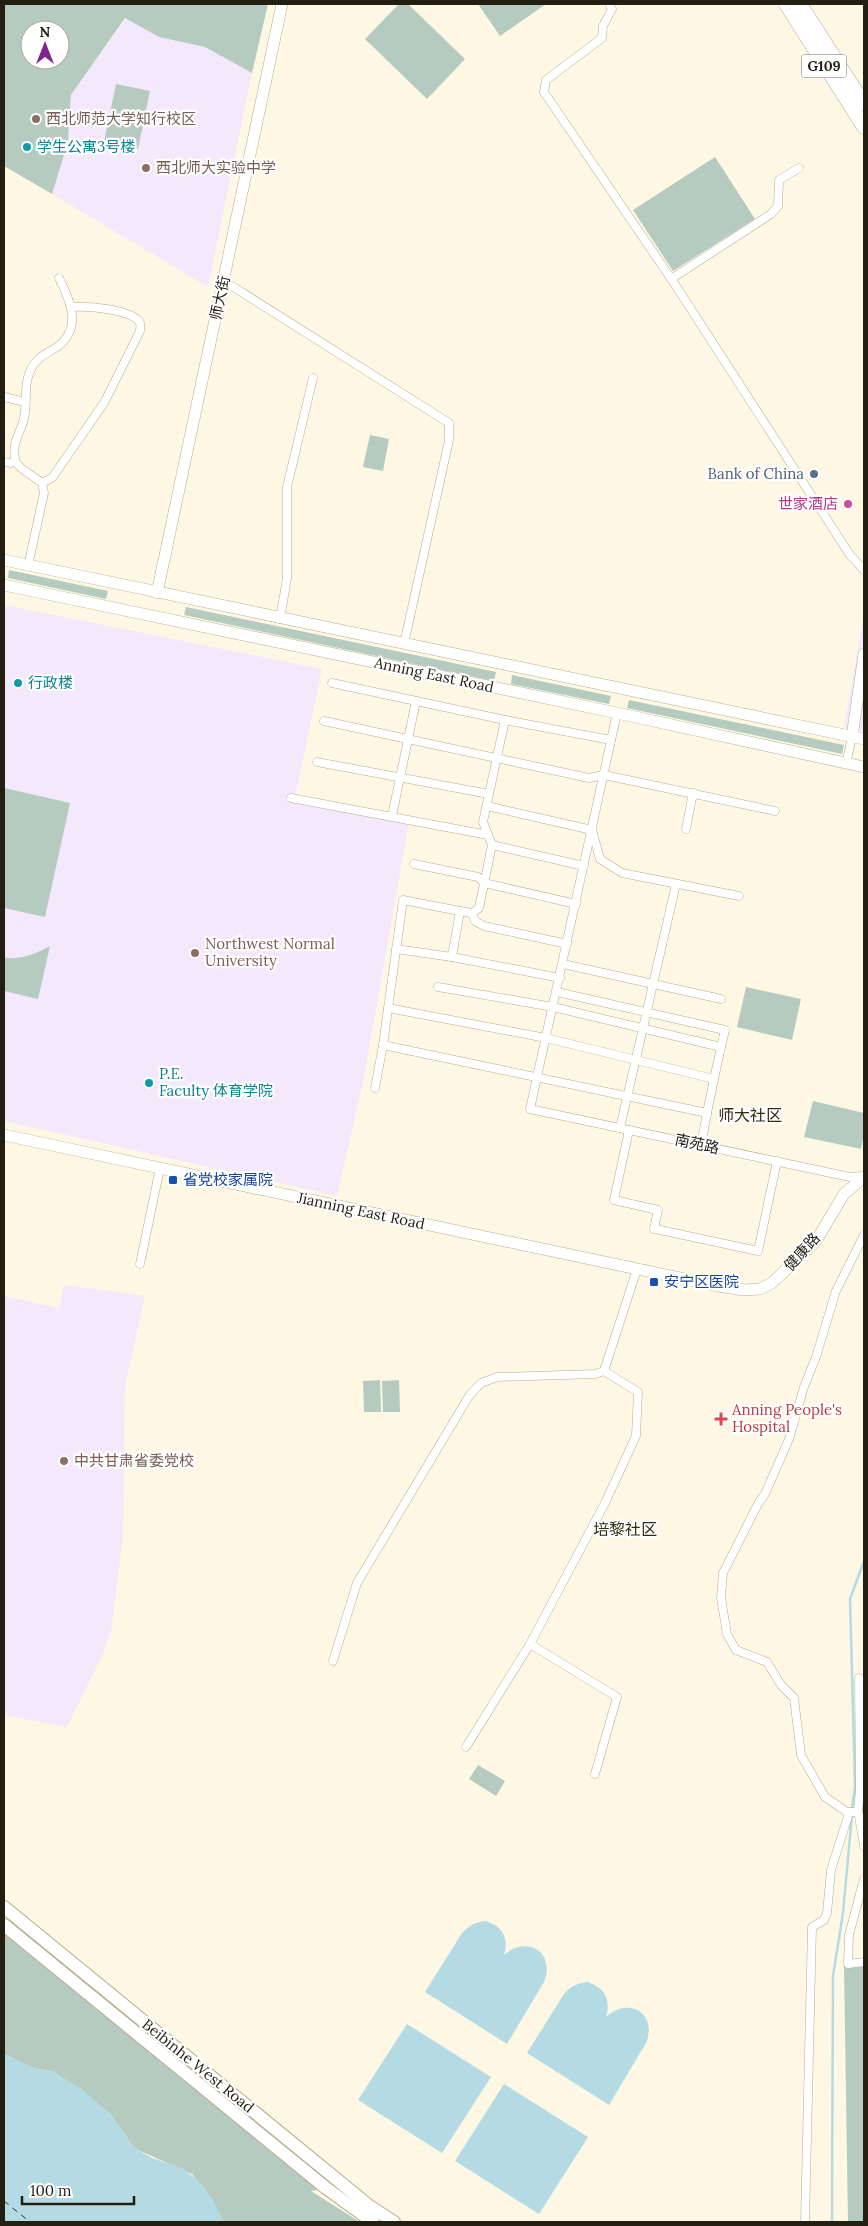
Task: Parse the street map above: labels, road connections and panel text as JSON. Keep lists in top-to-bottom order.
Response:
{
  "streets": {
    "highway": ["G109"],
    "main road": [
      "师大街",
      "Anning East Road",
      "Jianning East Road",
      "健康路",
      "Beibinhe West Road"
    ],
    "street": ["南苑路"]
  },
  "crossings": [
    ["师大街", "Anning East Road"],
    ["南苑路", "健康路"],
    ["Jianning East Road", "健康路"]
  ],
  "districts": ["师大社区", "培黎社区"],
  "places": {
    "other": [
      "西北师范大学知行校区",
      "学生公寓3号楼",
      "西北师大实验中学",
      "Bank of China",
      "世家酒店",
      "行政楼",
      "Northwest Normal University",
      "P.E. Faculty 体育学院",
      "中共甘肃省委党校"
    ],
    "transit": ["省党校家属院", "安宁区医院"],
    "health": ["Anning People's Hospital"]
  },
  "scale_bar": "100 m",
  "north": "top"
}
